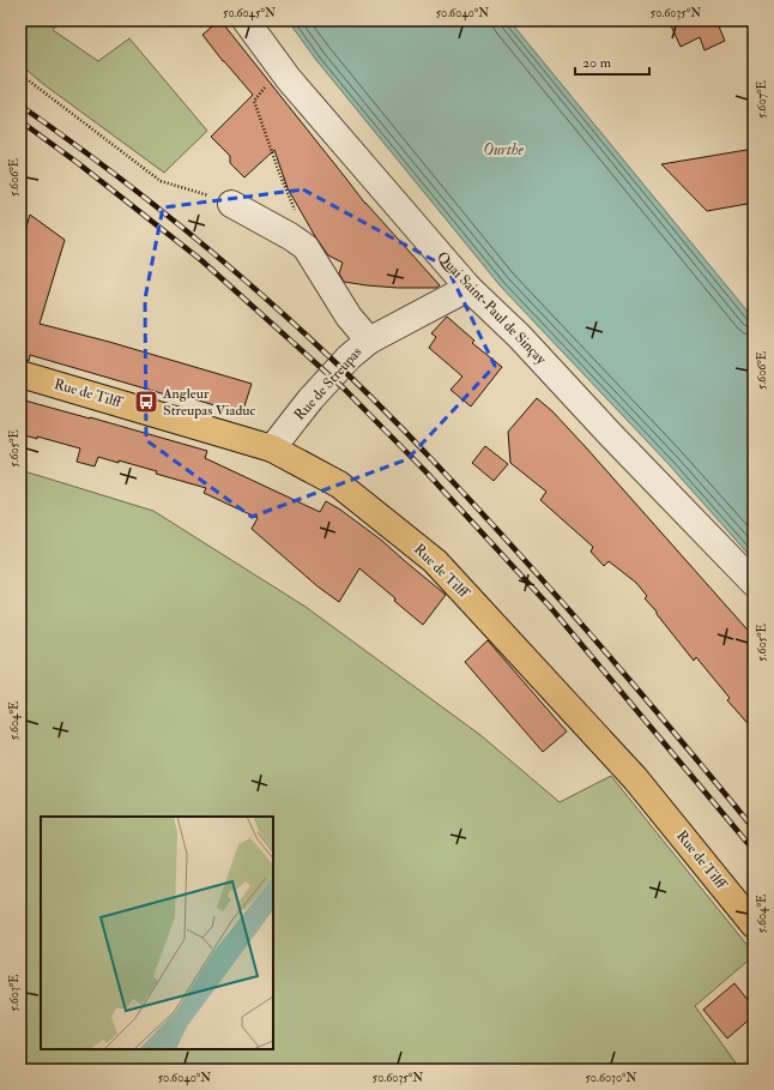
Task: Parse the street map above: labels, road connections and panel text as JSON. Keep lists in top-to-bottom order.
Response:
{
  "streets": {
    "main road": ["Rue de Tilff"],
    "street": ["Quai Saint-Paul de Sinçay", "Rue de Streupas"]
  },
  "crossings": [
    ["Quai Saint-Paul de Sinçay", "Rue de Streupas"],
    ["Rue de Streupas", "Rue de Tilff"]
  ],
  "water": ["Ourthe"],
  "places": {
    "bus stop": ["Angleur Streupas Viaduc"]
  },
  "scale_bar": "20 m",
  "coordinates": [
    "50.6045°N",
    "50.6040°N",
    "50.6035°N",
    "5.607°E",
    "5.606°E",
    "5.605°E",
    "5.604°E",
    "5.603°E",
    "50.6030°N"
  ]
}
